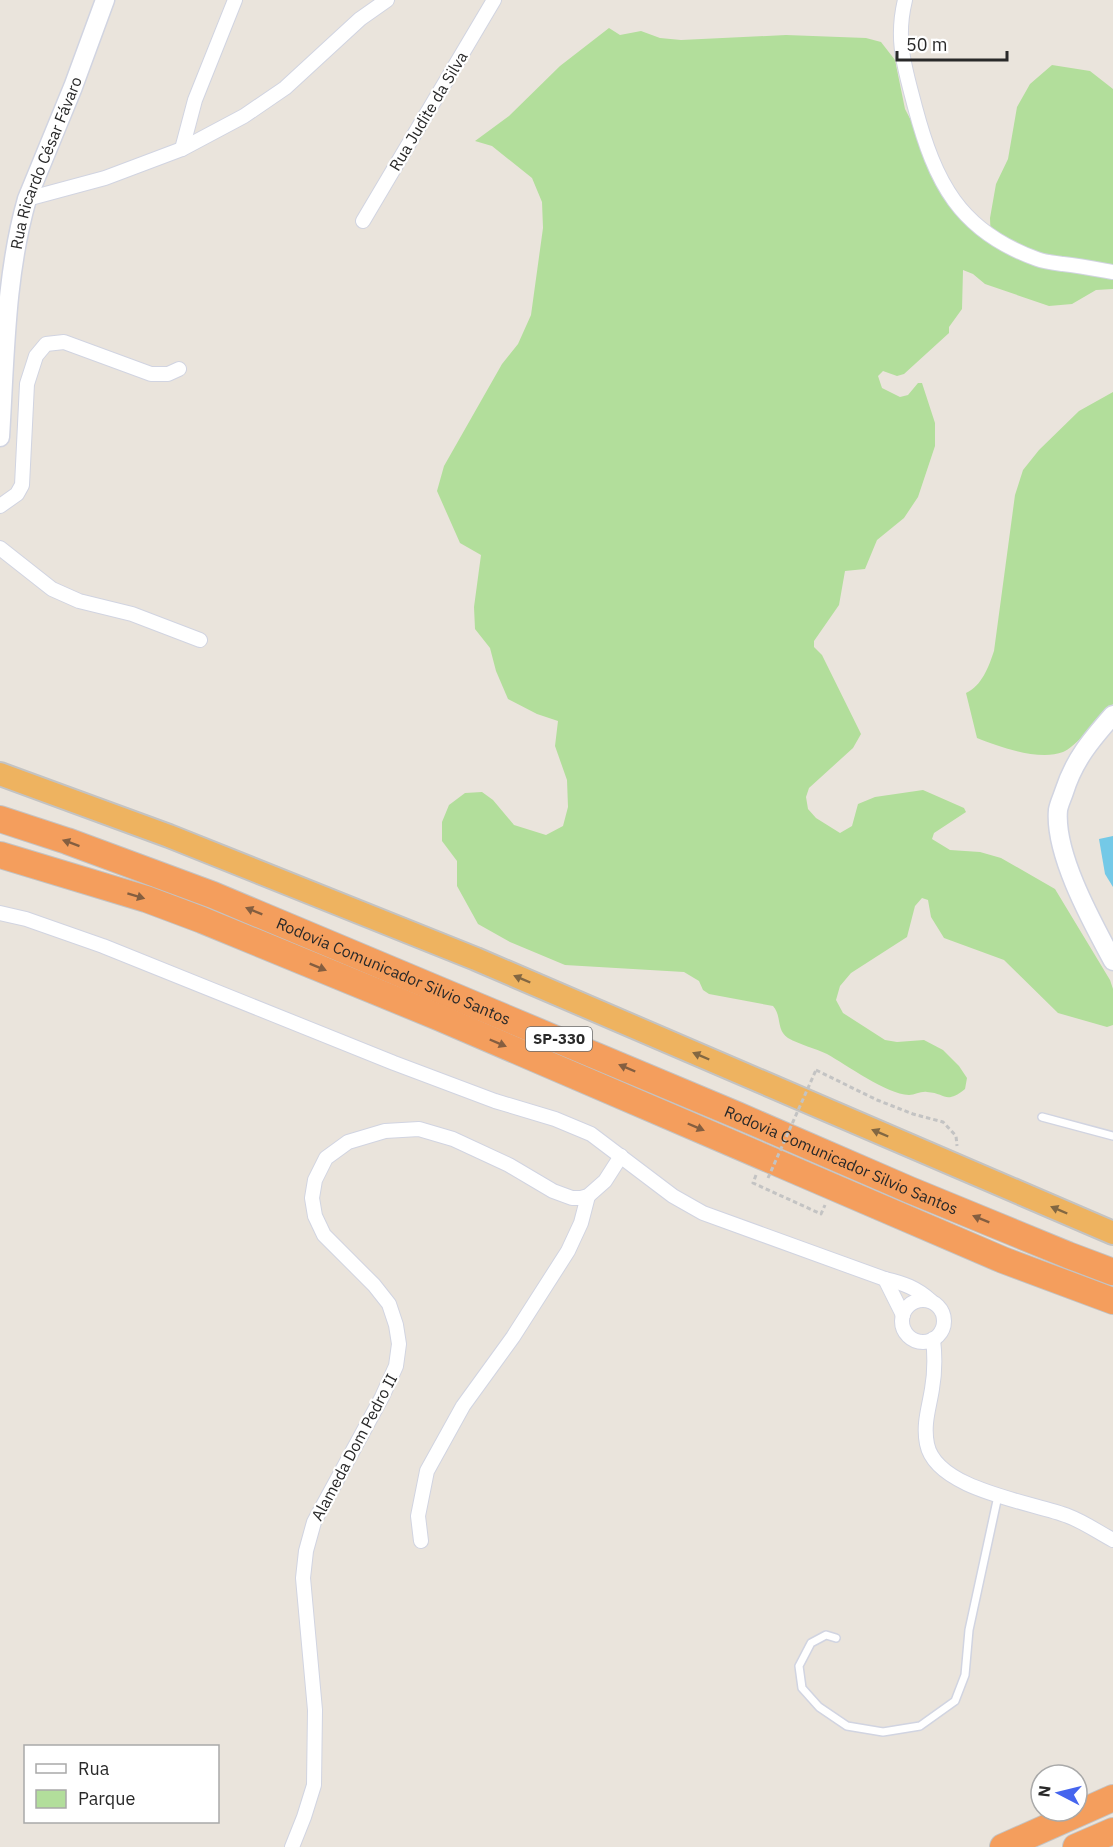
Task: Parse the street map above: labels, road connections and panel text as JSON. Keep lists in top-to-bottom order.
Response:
{
  "streets": {
    "highway": ["Rodovia Comunicador Silvio Santos", "SP-330"],
    "street": ["Rua Judite da Silva", "Rua Ricardo César Fávaro", "Alameda Dom Pedro II"]
  },
  "legend": ["Rua", "Parque"],
  "scale_bar": "50 m",
  "north": "left"
}
